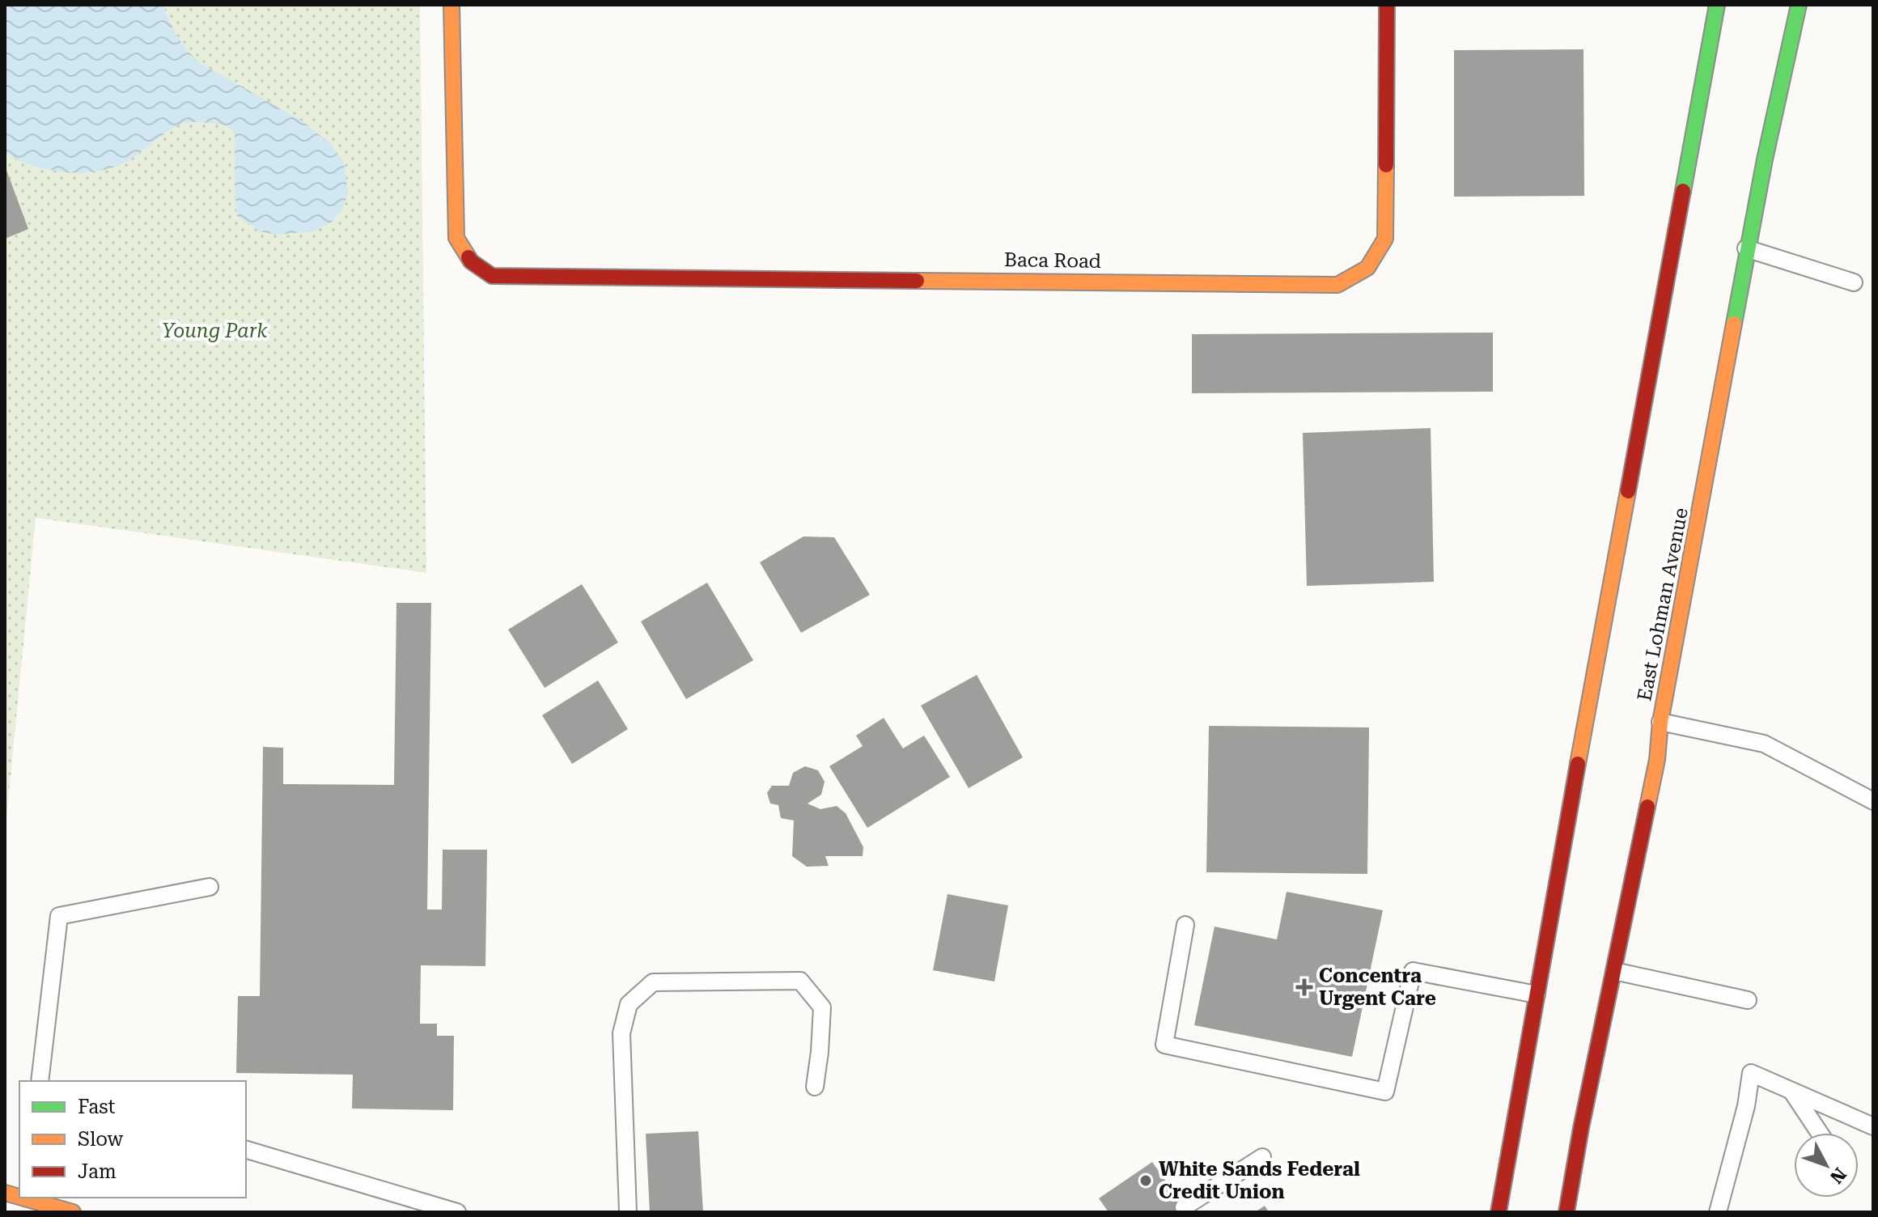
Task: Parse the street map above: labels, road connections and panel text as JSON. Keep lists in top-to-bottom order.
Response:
{
  "streets": {
    "main road": ["Baca Road", "East Lohman Avenue"]
  },
  "parks": ["Young Park"],
  "places": {
    "health": ["Concentra Urgent Care"],
    "other": ["White Sands Federal Credit Union"]
  },
  "legend": ["Fast", "Slow", "Jam"],
  "north": "bottom right"
}
